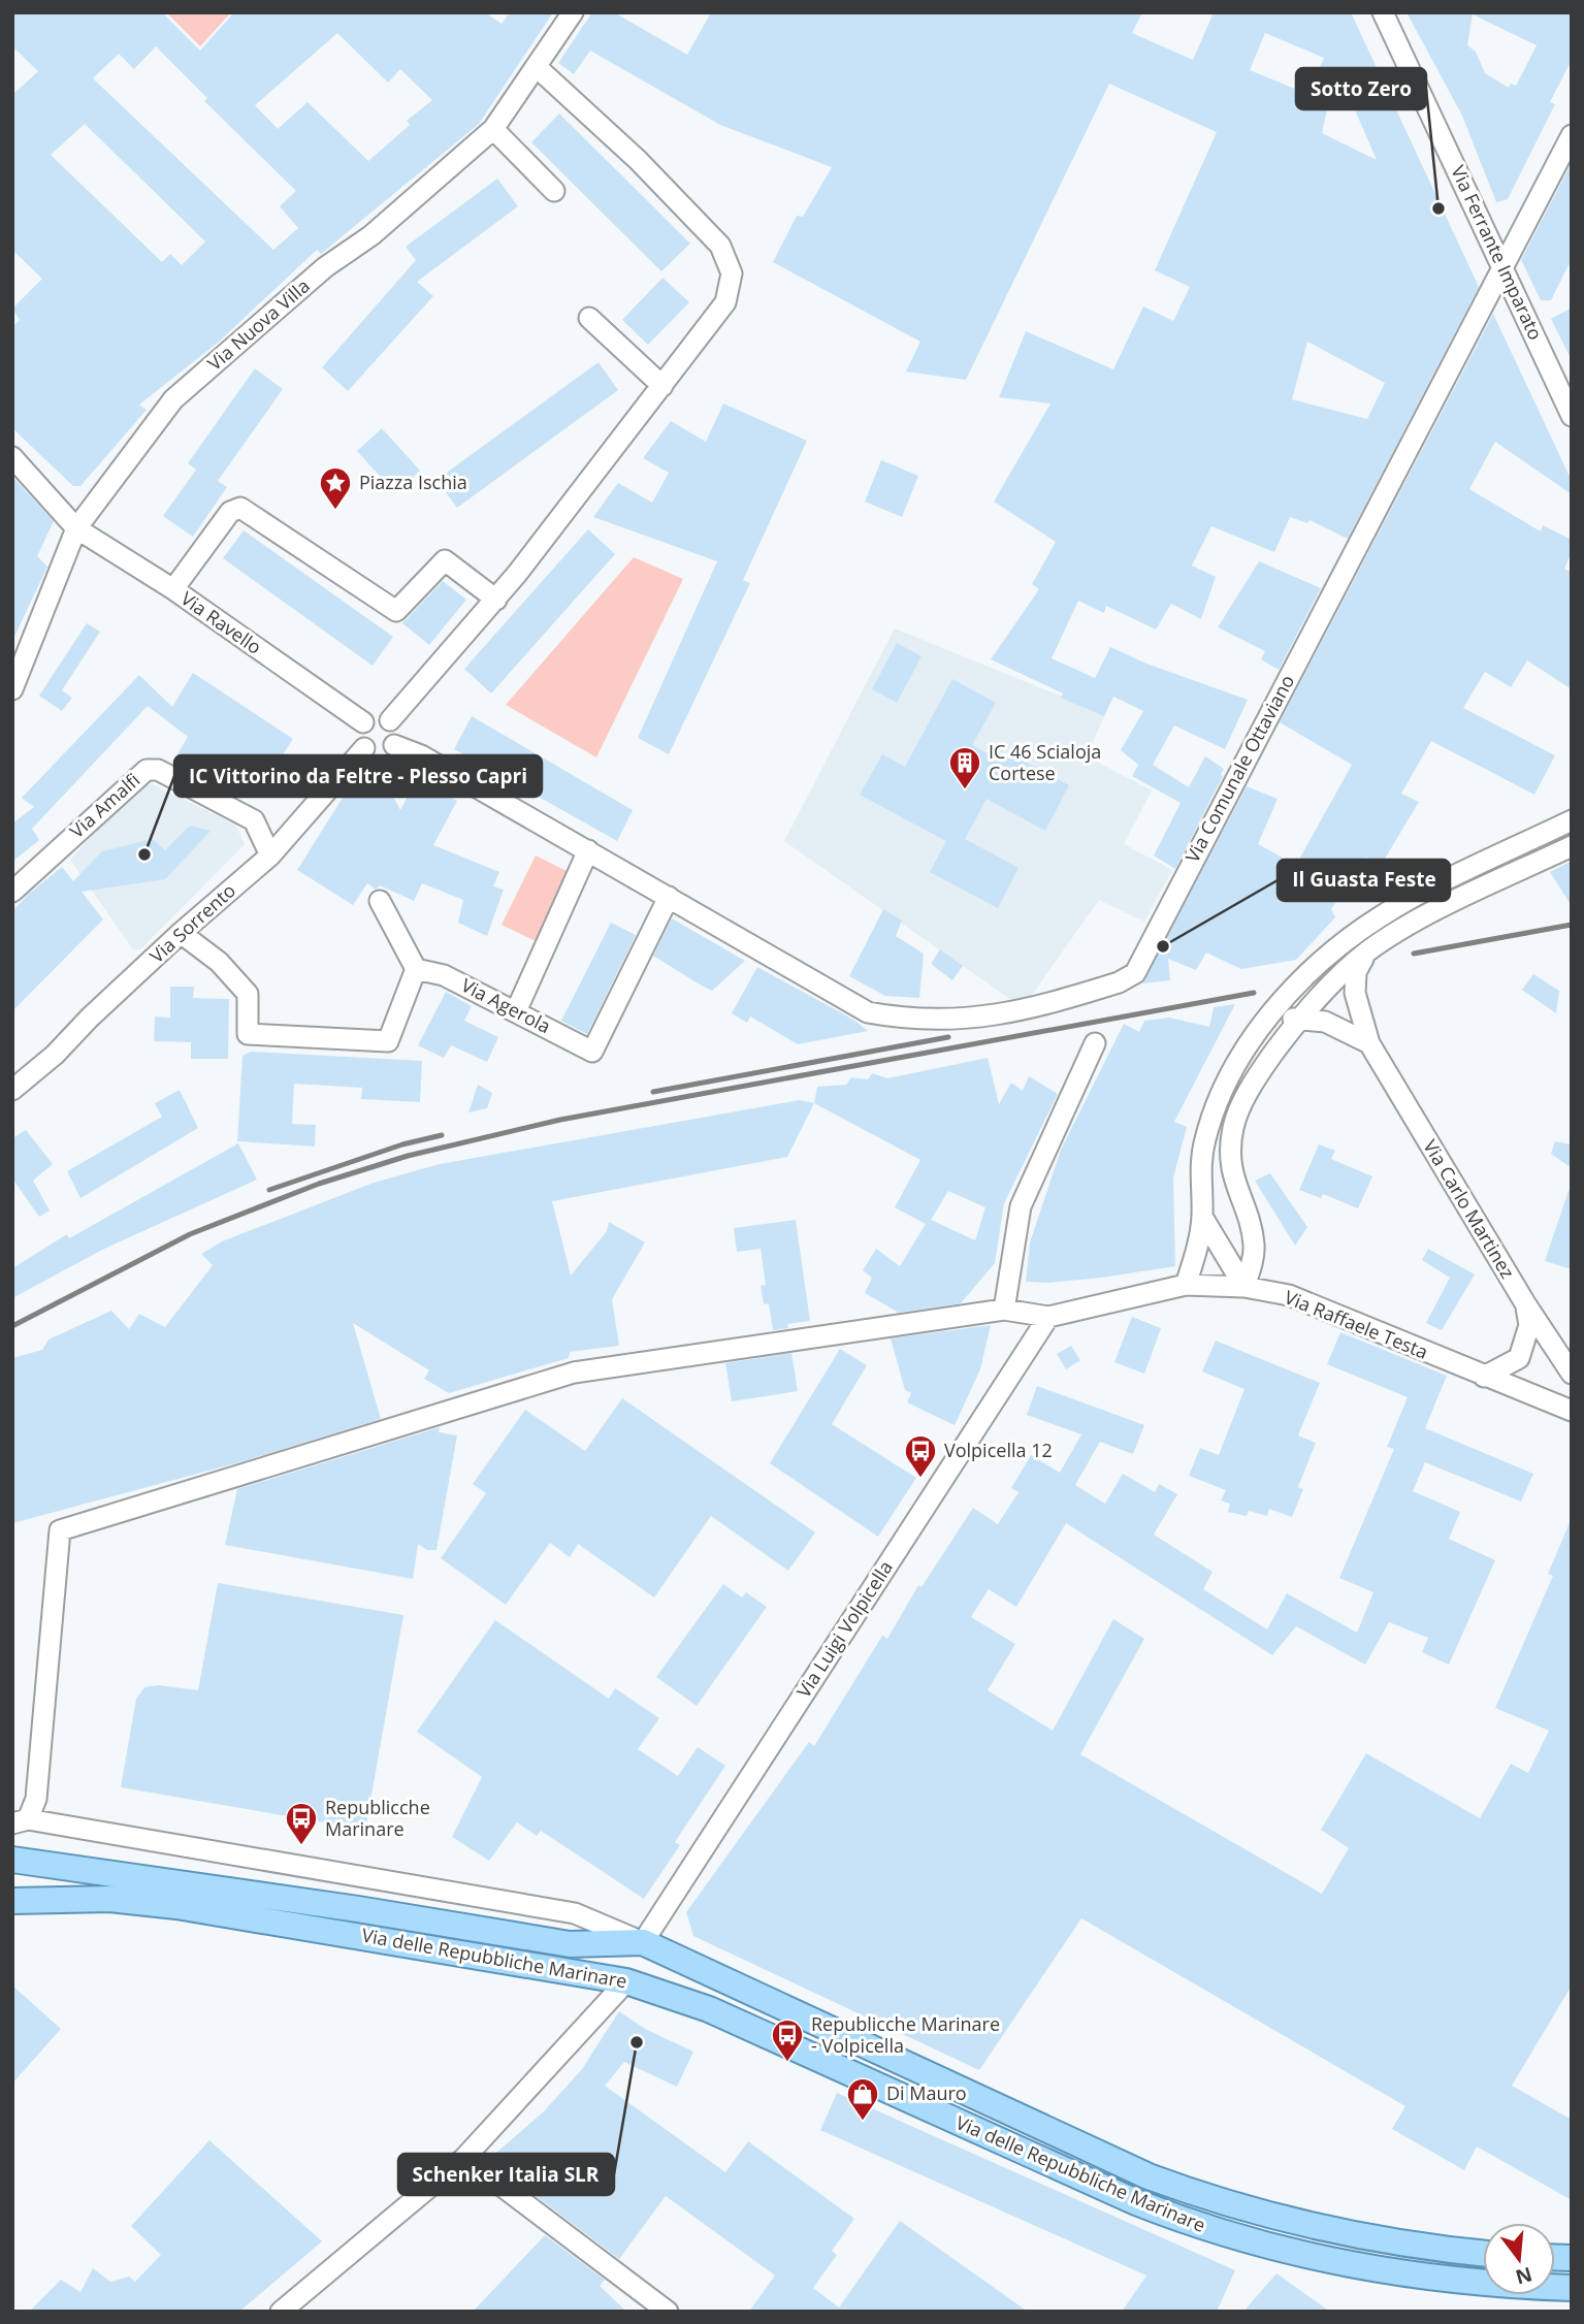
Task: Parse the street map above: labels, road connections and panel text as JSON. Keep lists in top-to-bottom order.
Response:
{
  "streets": {
    "main road": ["Via delle Repubbliche Marinare"],
    "street": [
      "Via Ferrante Imparato",
      "Via Nuova Villa",
      "Via Ravello",
      "Via Comunale Ottaviano",
      "Via Amalfi",
      "Via Sorrento",
      "Via Agerola",
      "Via Carlo Martinez",
      "Via Raffaele Testa",
      "Via Luigi Volpicella"
    ]
  },
  "crossings": [
    ["Via Ferrante Imparato", "Via Comunale Ottaviano"],
    ["Via Nuova Villa", "Via Ravello"],
    ["Via Ravello", "Via Sorrento"],
    ["Via Comunale Ottaviano", "Via Agerola"],
    ["Via Amalfi", "Via Sorrento"],
    ["Via Raffaele Testa", "Via Luigi Volpicella"],
    ["Via Luigi Volpicella", "Via delle Repubbliche Marinare"]
  ],
  "places": {
    "other": [
      "Sotto Zero",
      "IC Vittorino da Feltre - Plesso Capri",
      "Il Guasta Feste",
      "Schenker Italia SLR"
    ],
    "place": ["Piazza Ischia"],
    "building": ["IC 46 Scialoja Cortese"],
    "bus stop": ["Volpicella 12", "Republicche Marinare", "Republicche Marinare - Volpicella"],
    "shop": ["Di Mauro"]
  },
  "north": "bottom"
}
